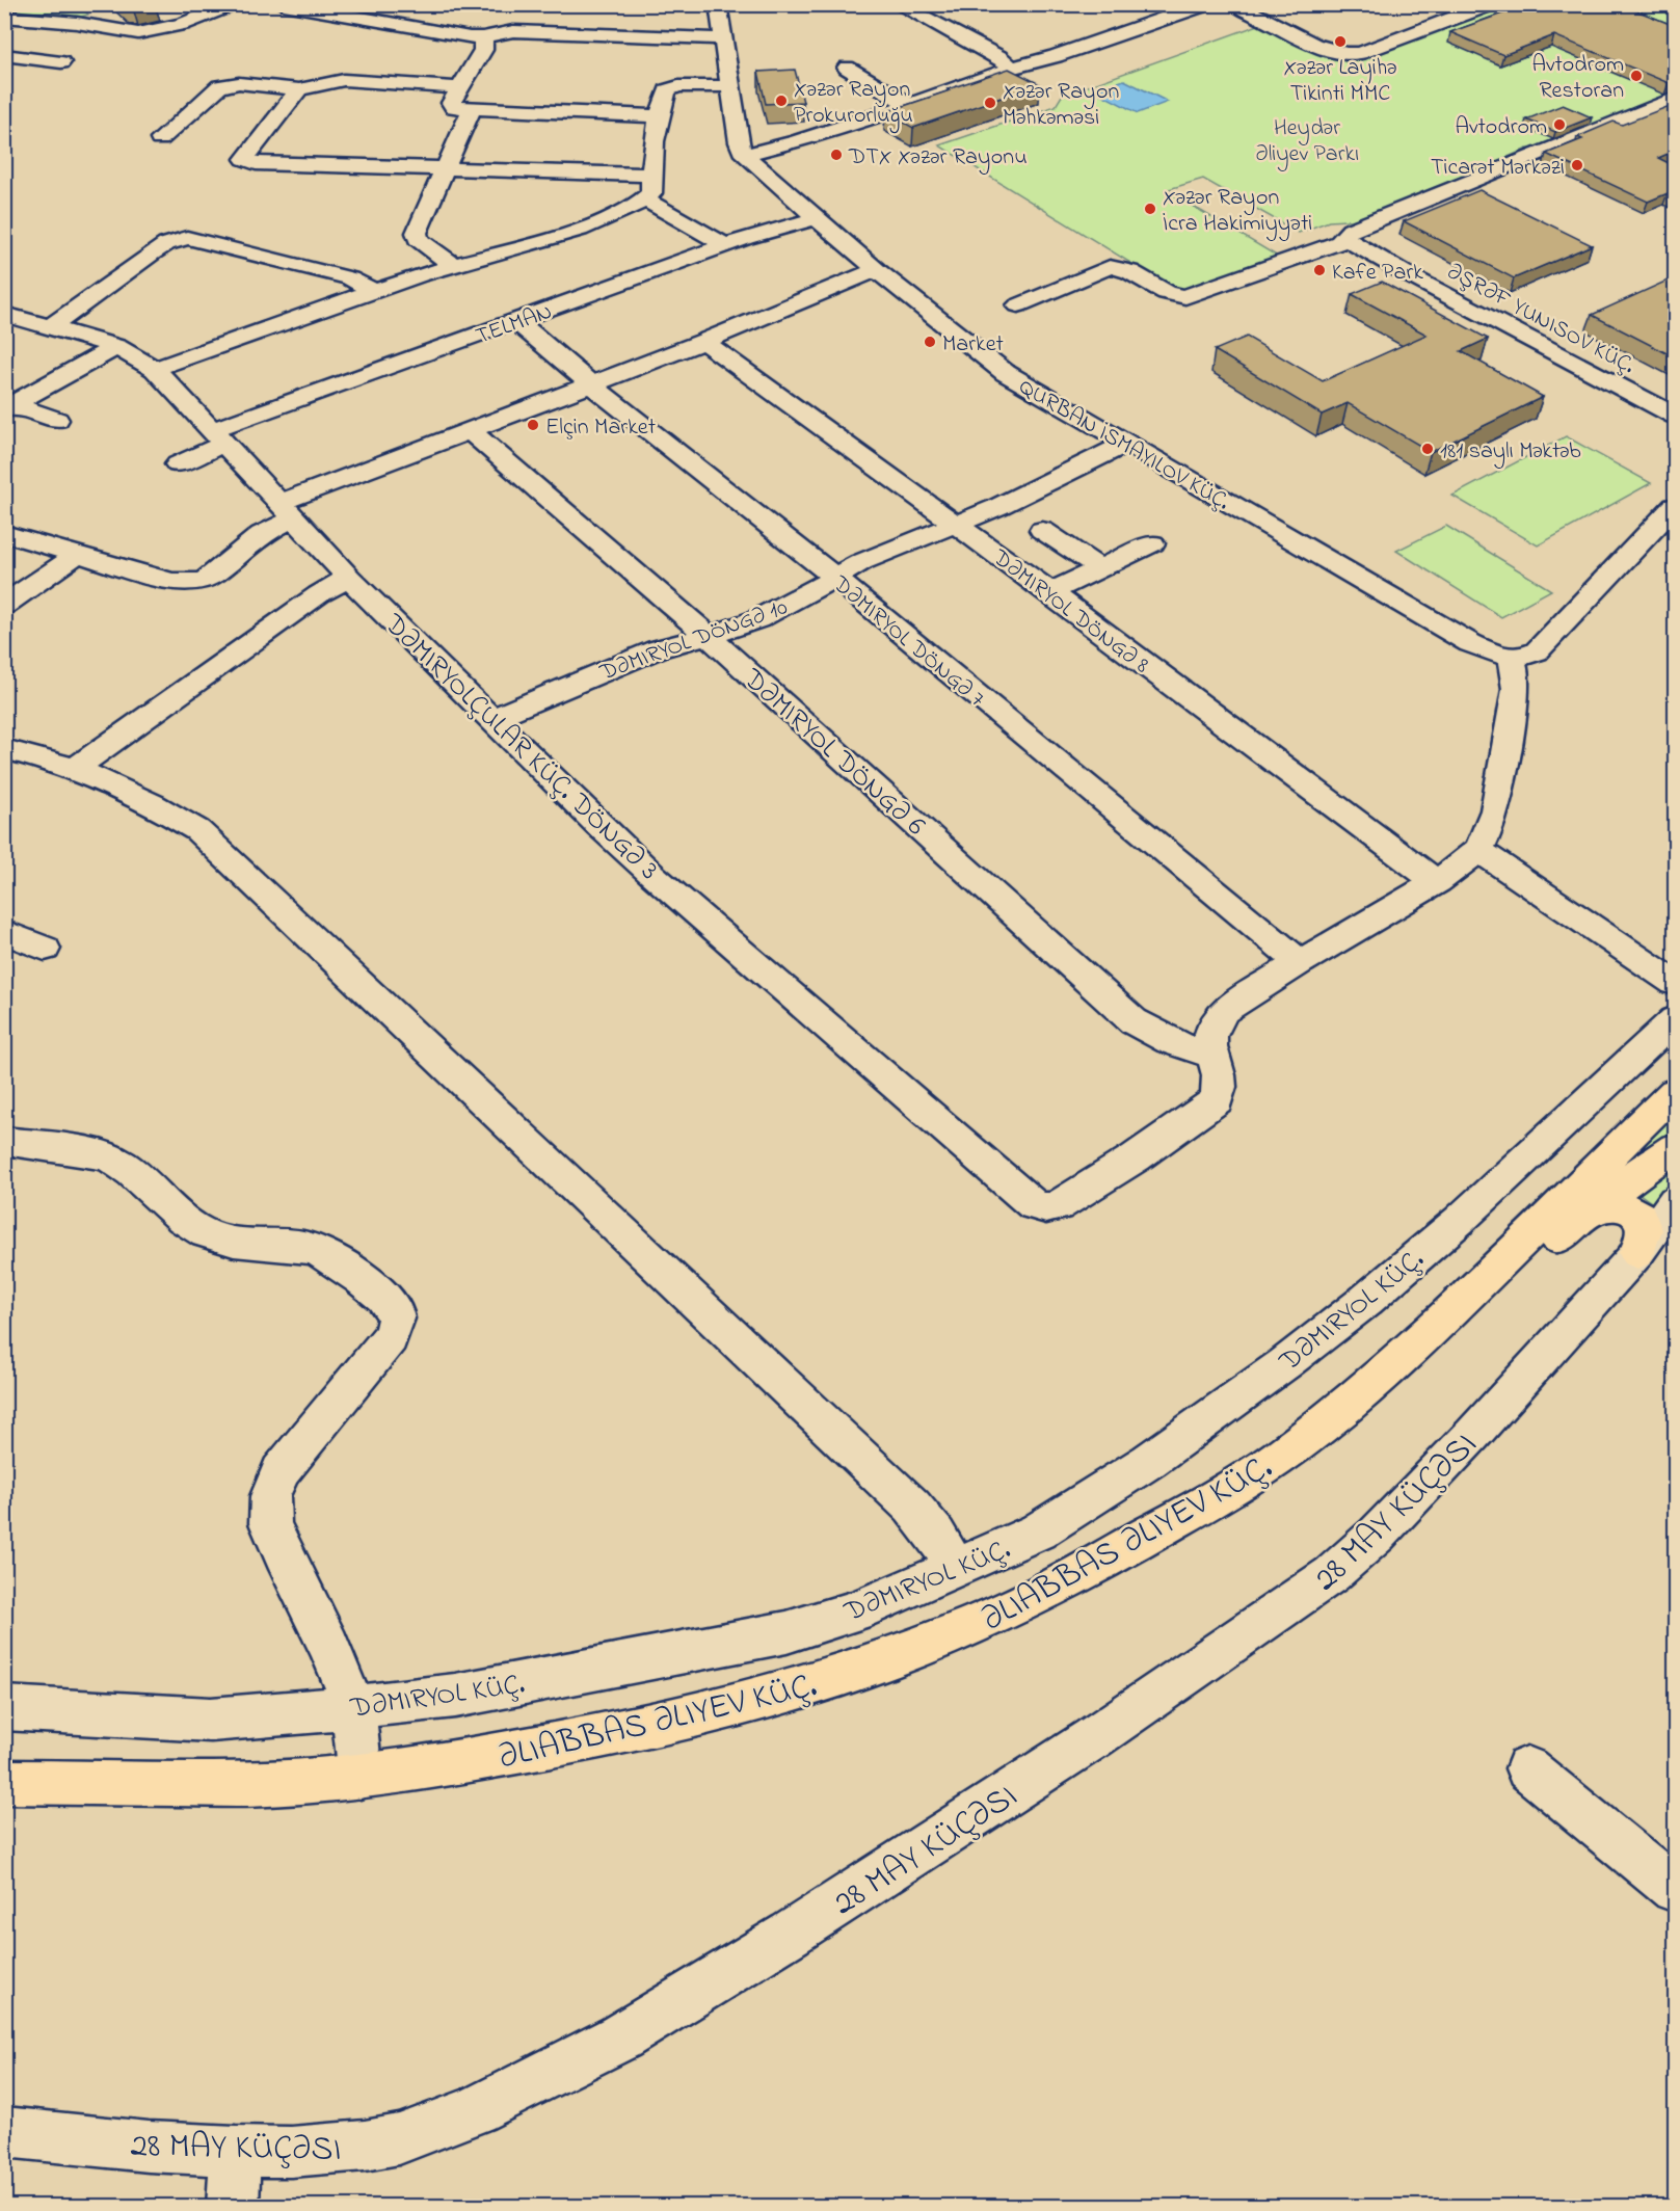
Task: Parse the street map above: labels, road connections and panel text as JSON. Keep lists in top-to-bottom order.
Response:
{
  "streets": {
    "main road": ["ƏLIABBAS ƏLIYEV KÜÇ."],
    "street": [
      "ƏŞRƏF YUNISOV KÜÇ.",
      "TELMAN",
      "DƏMIRYOL DÖNGƏ 8",
      "DƏMIRYOL DÖNGƏ 10",
      "DƏMIRYOL DÖNGƏ 7",
      "DƏMIRYOLÇULAR KÜÇ. DÖNGƏ 3",
      "DƏMIRYOL DÖNGƏ 6",
      "DƏMIRYOL KÜÇ.",
      "28 MAY KÜÇƏSI"
    ]
  },
  "crossings": [
    ["TELMAN", "DƏMIRYOL DÖNGƏ 7"],
    ["TELMAN", "DƏMIRYOLÇULAR KÜÇ. DÖNGƏ 3"],
    ["DƏMIRYOL DÖNGƏ 8", "DƏMIRYOL DÖNGƏ 10"],
    ["DƏMIRYOL DÖNGƏ 10", "DƏMIRYOL DÖNGƏ 7"],
    ["DƏMIRYOL DÖNGƏ 10", "DƏMIRYOLÇULAR KÜÇ. DÖNGƏ 3"],
    ["DƏMIRYOL DÖNGƏ 10", "DƏMIRYOL DÖNGƏ 6"],
    ["DƏMIRYOLÇULAR KÜÇ. DÖNGƏ 3", "DƏMIRYOL DÖNGƏ 6"]
  ],
  "parks": ["Heydər Əliyev Parkı"],
  "places": [
    "Xəzər Layihə Tikinti MMC",
    "Avtodrom Restoran",
    "Xəzər Rayon Prokurorluğu",
    "Xəzər Rayon Məhkəməsi",
    "Avtodrom",
    "DTX Xəzər Rayonu",
    "Ticarət Mərkəzi",
    "Xəzər Rayon İcra Hakimiyyəti",
    "Kafe Park",
    "Market",
    "Elçin Market",
    "181 saylı Məktəb"
  ]
}
